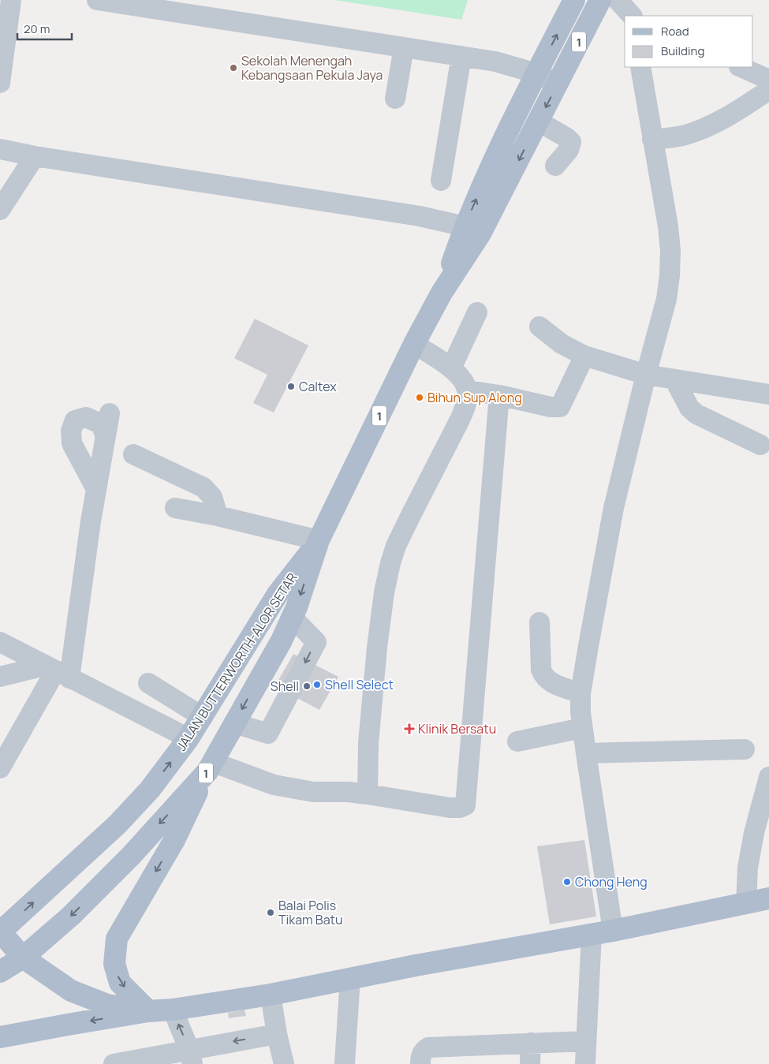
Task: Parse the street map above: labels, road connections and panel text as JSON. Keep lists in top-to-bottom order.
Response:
{
  "streets": {
    "main road": ["1", "JALAN BUTTERWORTH-ALOR SETAR"]
  },
  "crossings": [
    ["1", "JALAN BUTTERWORTH-ALOR SETAR"]
  ],
  "places": {
    "other": [
      "Sekolah Menengah Kebangsaan Pekula Jaya",
      "Caltex",
      "Bihun Sup Along",
      "Shell Select",
      "Shell",
      "Chong Heng",
      "Balai Polis Tikam Batu"
    ],
    "health": ["Klinik Bersatu"]
  },
  "legend": ["Road", "Building"],
  "scale_bar": "20 m"
}
